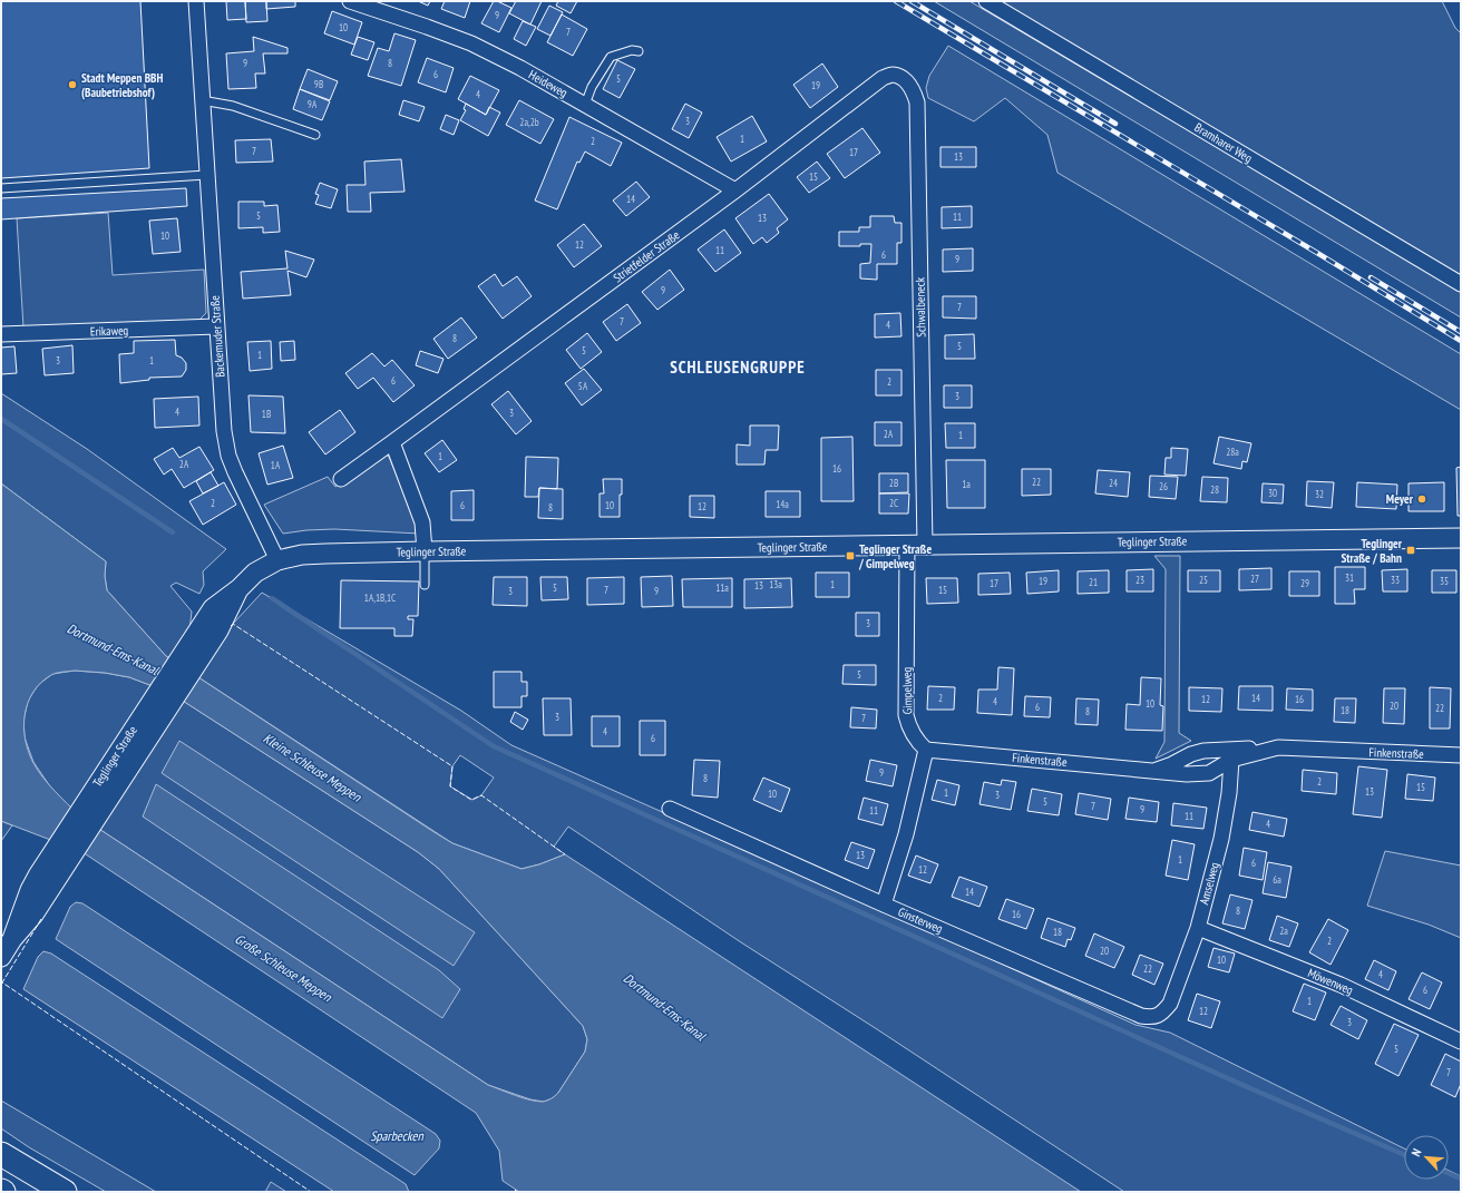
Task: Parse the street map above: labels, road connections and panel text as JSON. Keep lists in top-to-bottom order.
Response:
{
  "streets": {
    "street": [
      "Heideweg",
      "Bramharer Weg",
      "Strietfelder Straße",
      "Schwalbeneck",
      "Erikaweg",
      "Backemuder Straße",
      "Teglinger Straße",
      "Gimpelweg",
      "Finkenstraße",
      "Amselweg",
      "Ginsterweg",
      "Möwenweg"
    ]
  },
  "crossings": [
    ["Heideweg", "Strietfelder Straße"],
    ["Strietfelder Straße", "Schwalbeneck"],
    ["Schwalbeneck", "Teglinger Straße"],
    ["Schwalbeneck", "Gimpelweg"],
    ["Erikaweg", "Backemuder Straße"],
    ["Backemuder Straße", "Teglinger Straße"],
    ["Teglinger Straße", "Gimpelweg"],
    ["Gimpelweg", "Finkenstraße"],
    ["Finkenstraße", "Amselweg"],
    ["Amselweg", "Ginsterweg"],
    ["Amselweg", "Möwenweg"]
  ],
  "districts": ["SCHLEUSENGRUPPE"],
  "water": [
    "Dortmund-Ems-Kanal",
    "Kleine Schleuse Meppen",
    "Große Schleuse Meppen",
    "Sparbecken"
  ],
  "places": {
    "other": ["Stadt Meppen BBH (Baubetriebshof)", "Meyer"],
    "transit": ["Teglinger Straße / Bahn", "Teglinger Straße / Gimpelweg"]
  },
  "house_numbers": [
    "9",
    "10",
    "7",
    "9",
    "8",
    "6",
    "5",
    "9B",
    "19",
    "4",
    "9A",
    "3",
    "2a,2b",
    "1",
    "2",
    "7",
    "17",
    "13",
    "15",
    "14",
    "5",
    "11",
    "13",
    "10",
    "12",
    "11",
    "6",
    "9",
    "9",
    "7",
    "7",
    "4",
    "8",
    "5",
    "5",
    "1",
    "3",
    "1",
    "6",
    "2",
    "5A",
    "3",
    "4",
    "3",
    "1B",
    "2A",
    "1",
    "28a",
    "1",
    "2A",
    "1A",
    "16",
    "22",
    "2B",
    "24",
    "1a",
    "26",
    "28",
    "30",
    "32",
    "2",
    "2C",
    "14a",
    "6",
    "10",
    "12",
    "8",
    "31",
    "27",
    "23",
    "25",
    "33",
    "19",
    "35",
    "21",
    "17",
    "29",
    "13a",
    "1",
    "13",
    "5",
    "11a",
    "7",
    "15",
    "3",
    "9",
    "1A,1B,1C",
    "3",
    "5",
    "2",
    "14",
    "12",
    "16",
    "4",
    "10",
    "20",
    "6",
    "22",
    "18",
    "8",
    "3",
    "7",
    "4",
    "6",
    "9",
    "8",
    "2",
    "15",
    "13",
    "1",
    "10",
    "3",
    "5",
    "7",
    "9",
    "11",
    "11",
    "4",
    "13",
    "1",
    "6",
    "12",
    "6a",
    "14",
    "8",
    "16",
    "2a",
    "18",
    "2",
    "20",
    "10",
    "22",
    "4",
    "6",
    "1",
    "12",
    "3",
    "5",
    "7"
  ],
  "north": "top left"
}
